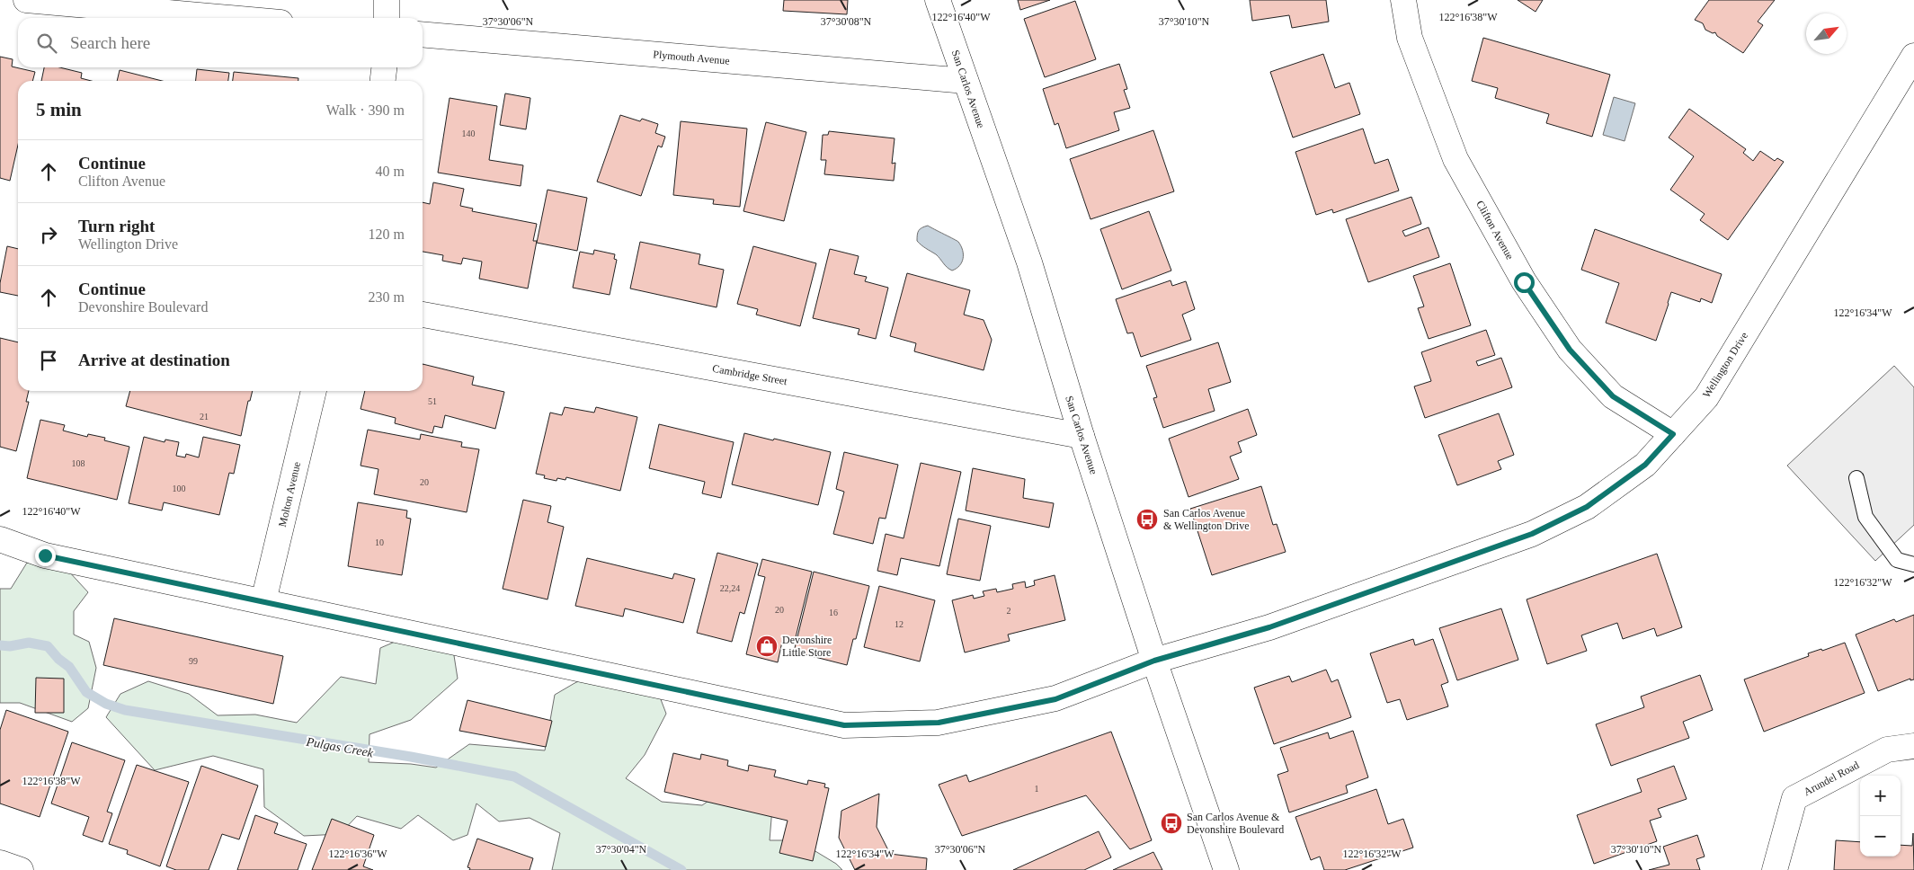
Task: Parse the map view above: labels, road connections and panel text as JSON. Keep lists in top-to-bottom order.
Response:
{
  "streets": {
    "street": [
      "Plymouth Avenue",
      "San Carlos Avenue",
      "Clifton Avenue",
      "Wellington Drive",
      "Cambridge Street",
      "Molton Avenue",
      "Arundel Road"
    ]
  },
  "crossings": [
    ["Plymouth Avenue", "San Carlos Avenue"],
    ["San Carlos Avenue", "Wellington Drive"],
    ["San Carlos Avenue", "Cambridge Street"],
    ["Clifton Avenue", "Wellington Drive"],
    ["Wellington Drive", "Molton Avenue"]
  ],
  "water": ["Pulgas Creek"],
  "places": {
    "bus stop": ["San Carlos Avenue & Wellington Drive", "San Carlos Avenue & Devonshire Boulevard"],
    "shop": ["Devonshire Little Store"]
  },
  "house_numbers": [
    "140",
    "51",
    "21",
    "108",
    "20",
    "100",
    "10",
    "22,24",
    "20",
    "2",
    "16",
    "12",
    "99",
    "1"
  ],
  "north": "top right",
  "page": {
    "search": "Search here",
    "heading": ["5 min", "Walk · 390 m"],
    "list": [
      ["Continue", "Clifton Avenue", "40 m"],
      ["Turn right", "Wellington Drive", "120 m"],
      ["Continue", "Devonshire Boulevard", "230 m"],
      "Arrive at destination"
    ],
    "map_buttons": ["+", "−"]
  },
  "coordinates": [
    "122°16'40\"W",
    "122°16'38\"W",
    "37°30'06\"N",
    "37°30'08\"N",
    "37°30'10\"N",
    "122°16'34\"W",
    "122°16'32\"W",
    "37°30'04\"N",
    "122°16'36\"W"
  ]
}
